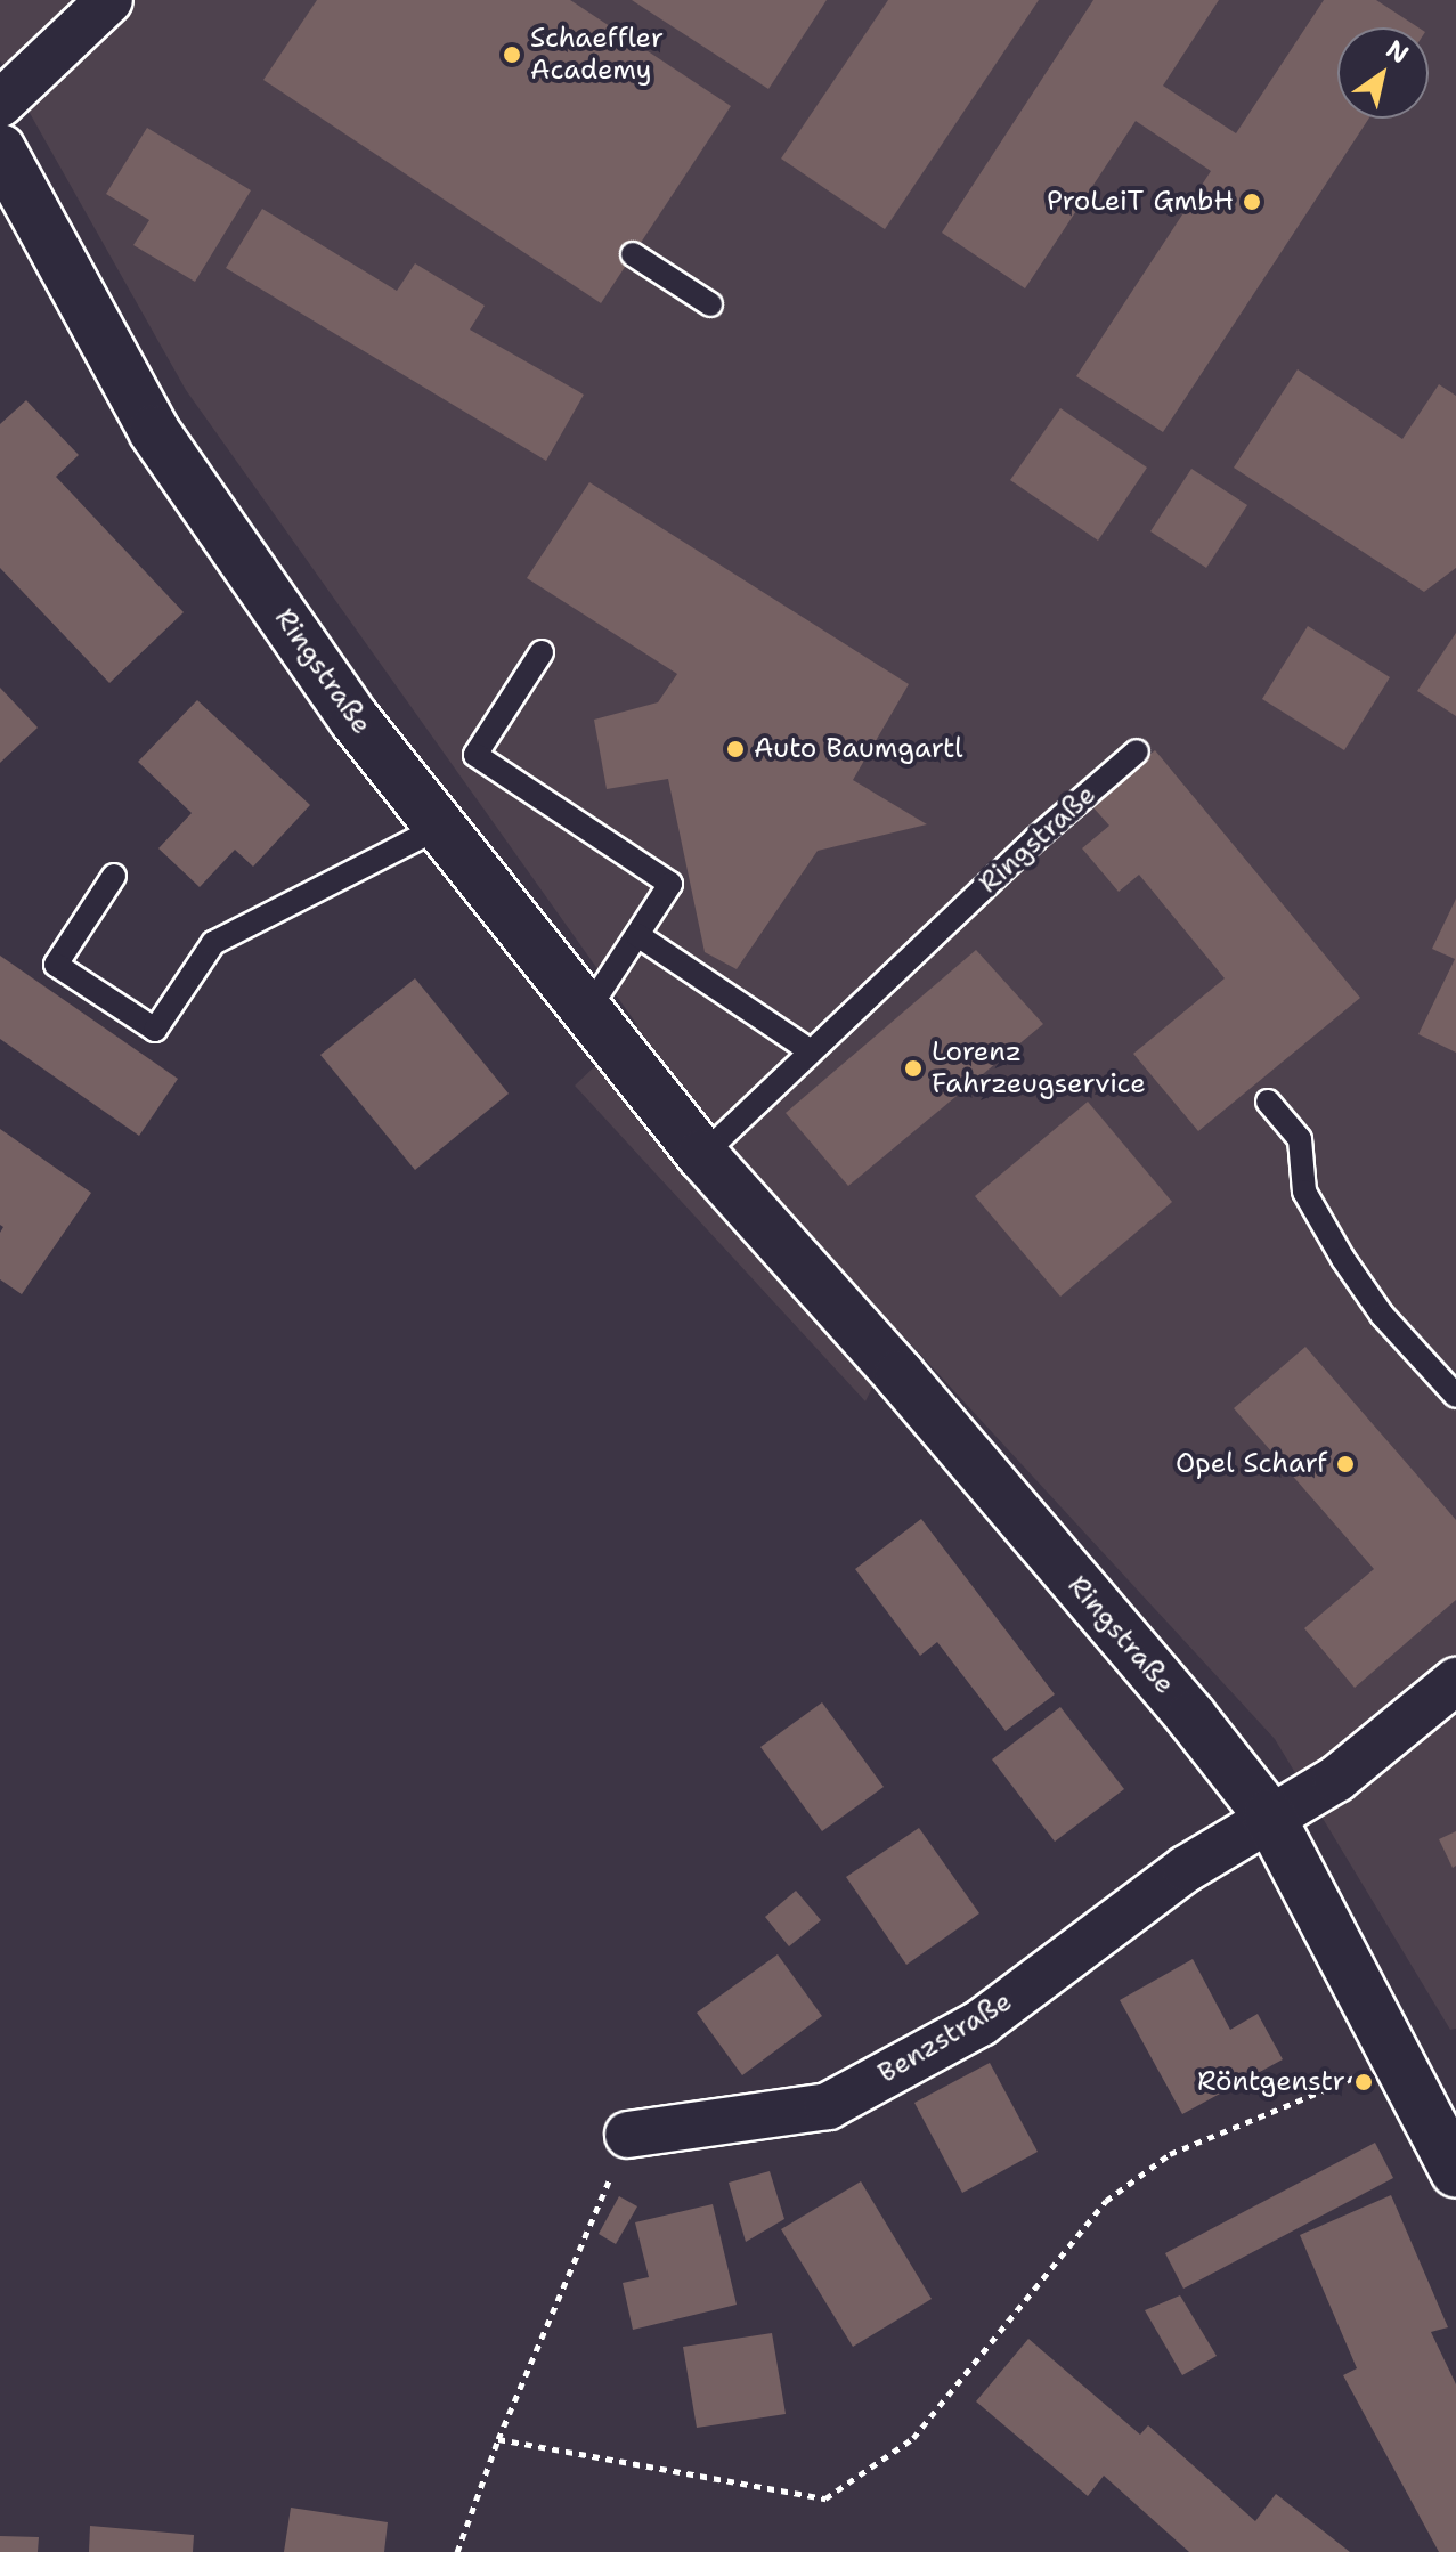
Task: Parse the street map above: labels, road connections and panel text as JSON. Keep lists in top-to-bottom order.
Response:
{
  "streets": {
    "street": ["Ringstraße", "Benzstraße"]
  },
  "crossings": [
    ["Ringstraße", "Benzstraße"]
  ],
  "places": [
    "Schaeffler Academy",
    "ProLeiT GmbH",
    "Auto Baumgartl",
    "Lorenz Fahrzeugservice",
    "Opel Scharf",
    "Röntgenstr"
  ],
  "north": "top right"
}
